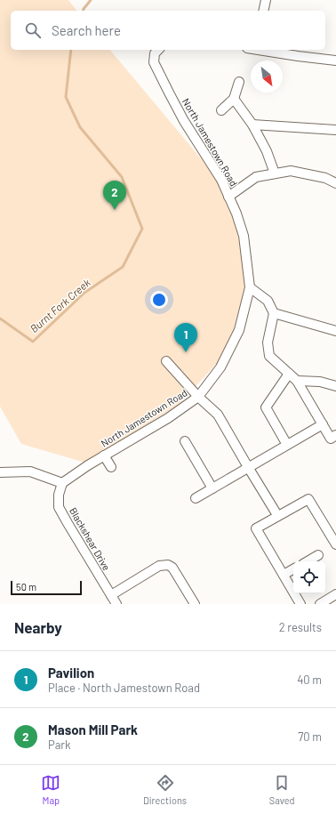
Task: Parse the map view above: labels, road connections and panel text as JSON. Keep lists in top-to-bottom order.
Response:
{
  "streets": {
    "street": ["North Jamestown Road", "Blackshear Drive"]
  },
  "crossings": [
    ["North Jamestown Road", "Blackshear Drive"]
  ],
  "water": ["Burnt Fork Creek"],
  "scale_bar": "50 m",
  "north": "bottom right",
  "page": {
    "search": "Search here",
    "pins": ["2", "1"],
    "scale": "50 m",
    "heading": ["Nearby", "2 results"],
    "list": [
      {
        "mark": "1",
        "name": "Pavilion",
        "note": "Place · North Jamestown Road",
        "value": "40 m"
      },
      {
        "mark": "2",
        "name": "Mason Mill Park",
        "note": "Park",
        "value": "70 m"
      }
    ],
    "nav": ["Map", "Directions", "Saved"]
  }
}
